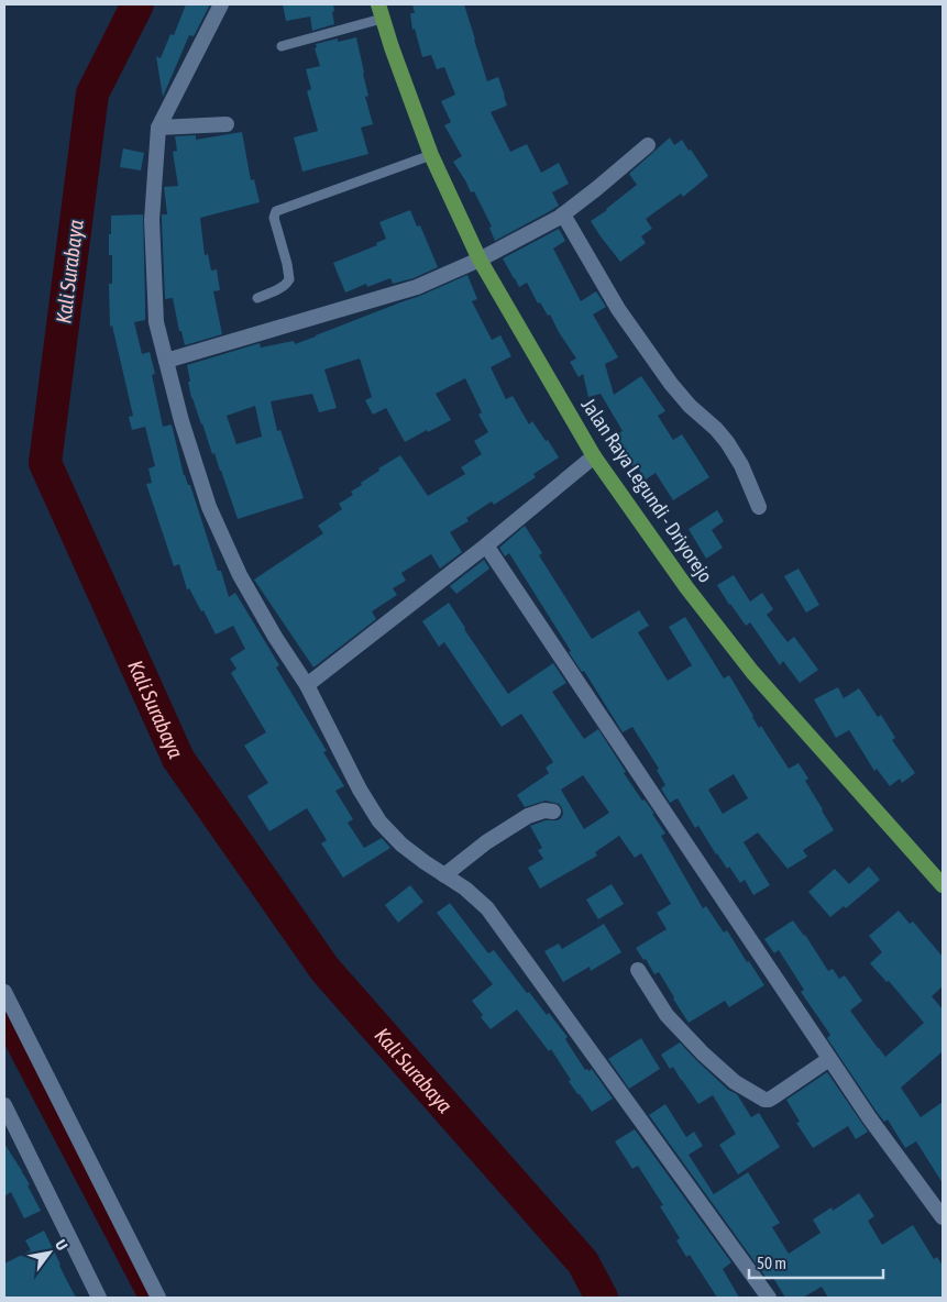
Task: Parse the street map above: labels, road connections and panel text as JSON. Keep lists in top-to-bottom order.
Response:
{
  "streets": {
    "main road": ["Jalan Raya Legundi - Driyorejo"]
  },
  "water": ["Kali Surabaya"],
  "scale_bar": "50 m",
  "north": "top right"
}
